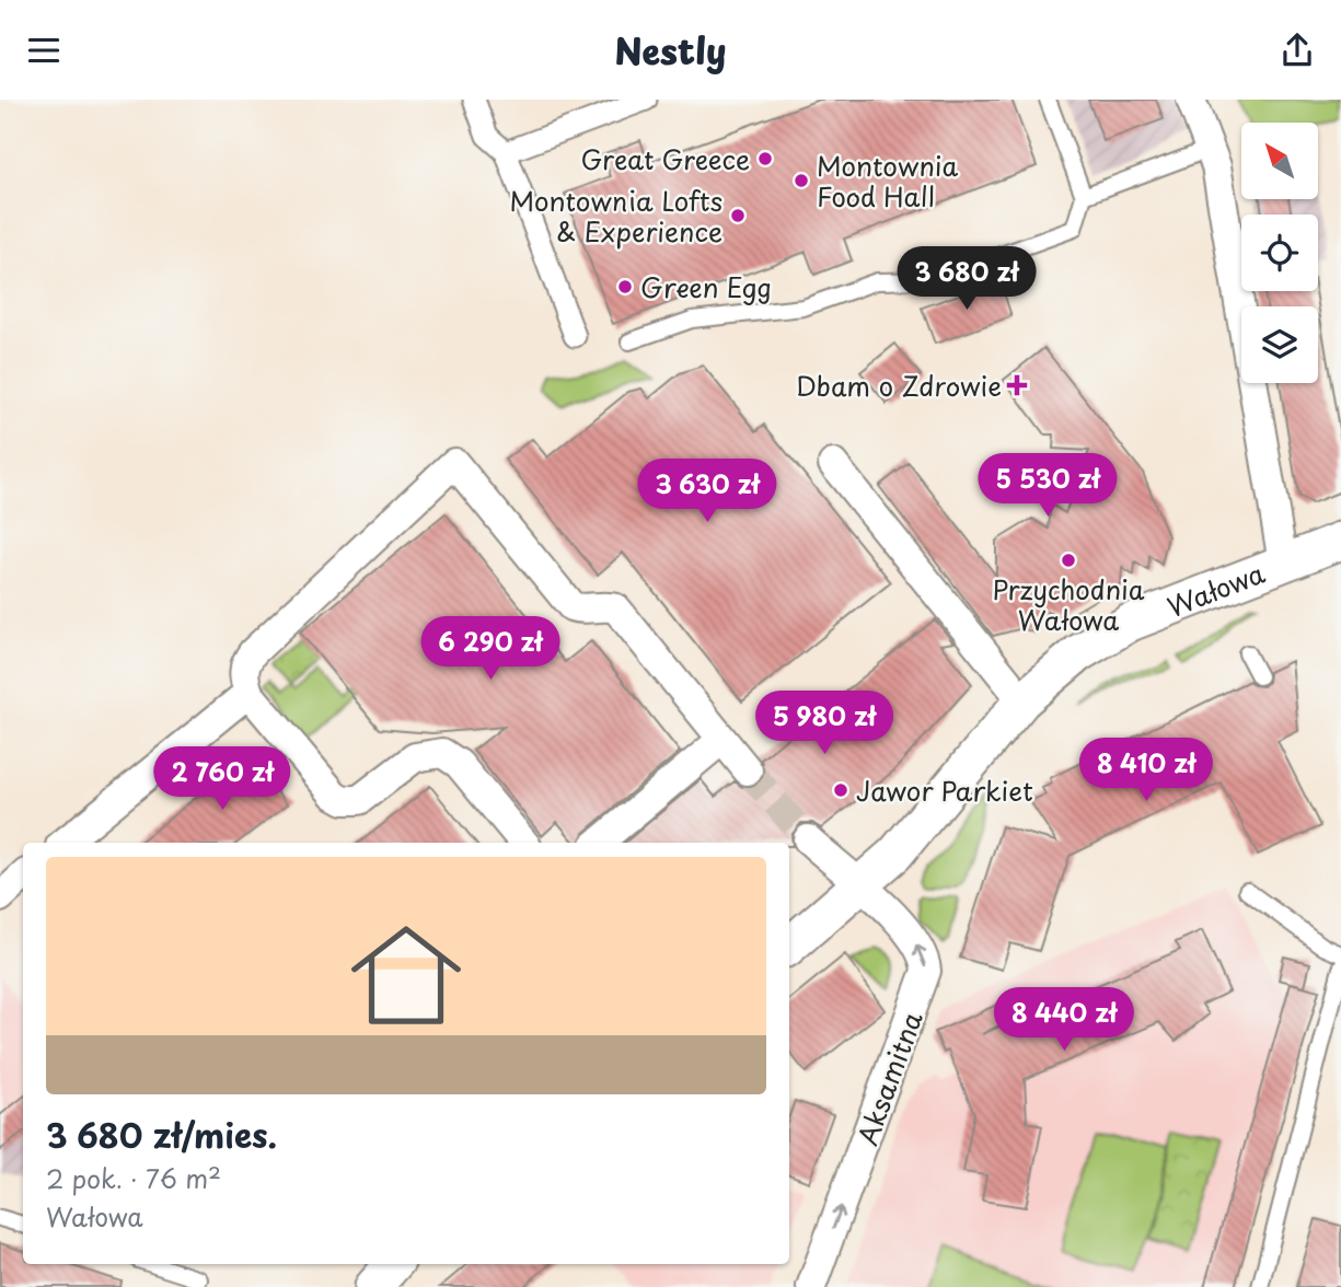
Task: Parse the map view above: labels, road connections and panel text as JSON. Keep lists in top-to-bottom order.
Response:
{
  "streets": {
    "street": ["Wałowa", "Aksamitna"]
  },
  "crossings": [
    ["Wałowa", "Aksamitna"]
  ],
  "one_way": ["Aksamitna"],
  "places": {
    "other": [
      "Great Greece",
      "Montownia Food Hall",
      "Montownia Lofts & Experience",
      "Green Egg",
      "Przychodnia Wałowa",
      "Jawor Parkiet"
    ],
    "health": ["Dbam o Zdrowie"]
  },
  "north": "top left",
  "page": {
    "header": "Nestly",
    "price": [
      "3 680 zł",
      "5 530 zł",
      "3 630 zł",
      "6 290 zł",
      "5 980 zł",
      "8 410 zł",
      "2 760 zł",
      "8 440 zł"
    ],
    "list": [
      {
        "name": "3 680 zł/mies.",
        "note": "2 pok. · 76 m² · Wałowa"
      }
    ]
  }
}
